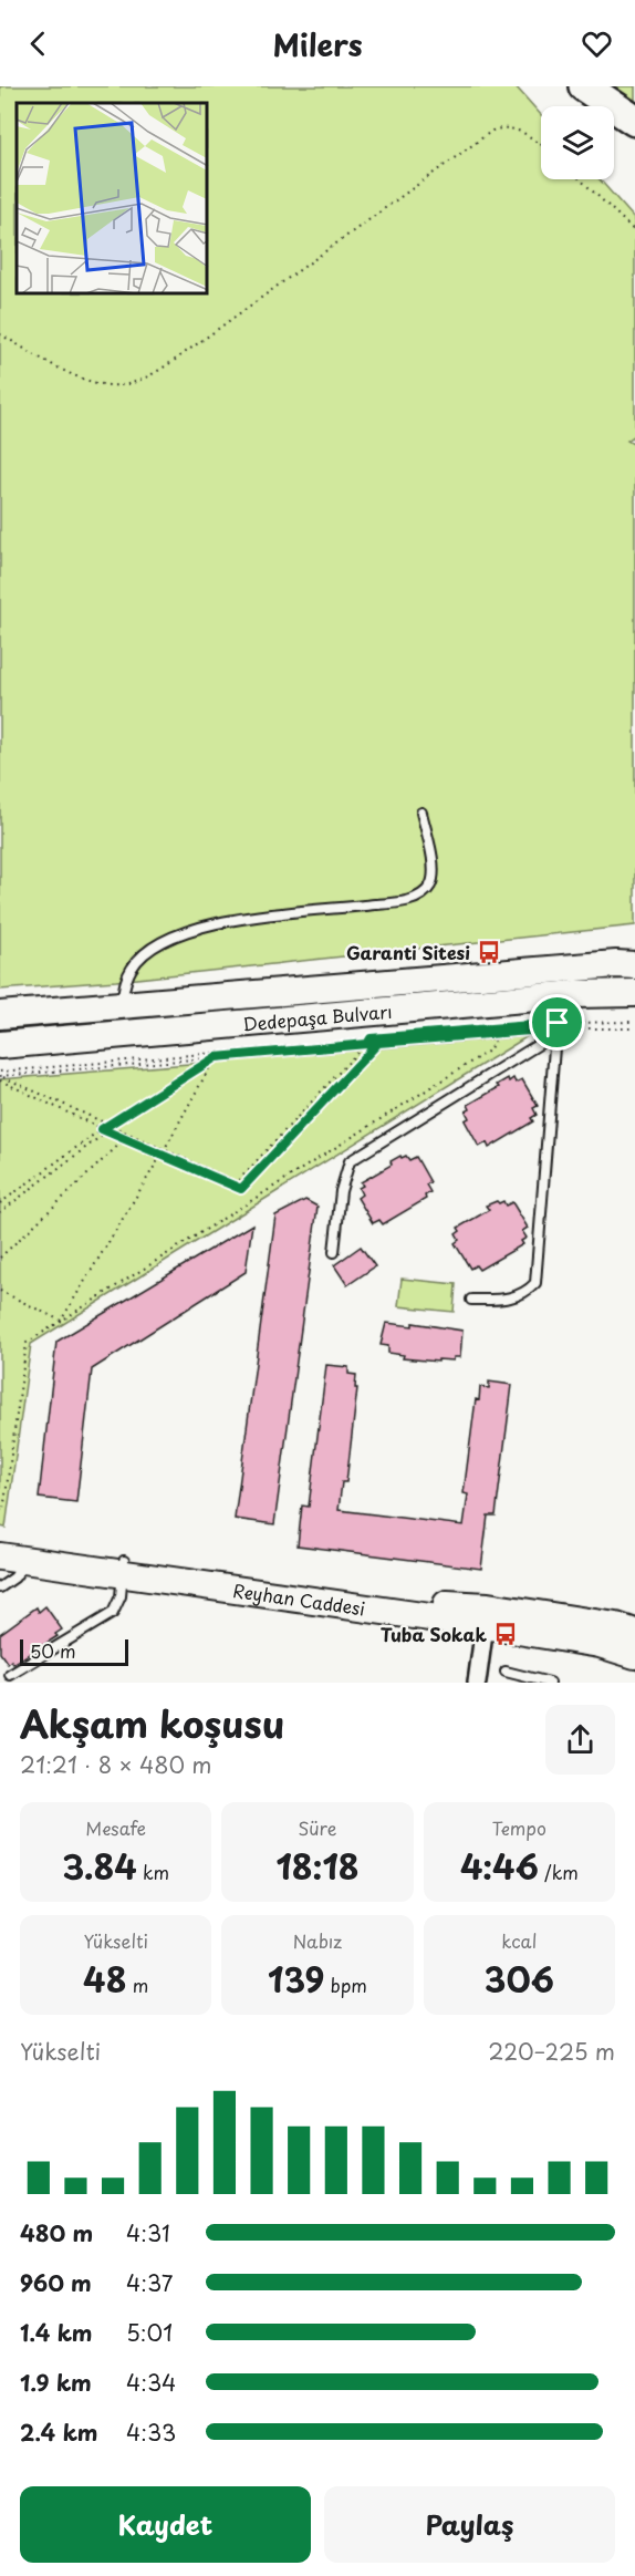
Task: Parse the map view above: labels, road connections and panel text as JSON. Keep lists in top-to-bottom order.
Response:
{
  "streets": {
    "main road": ["Dedepaşa Bulvarı", "Reyhan Caddesi"]
  },
  "places": {
    "bus stop": ["Garanti Sitesi", "Tuba Sokak"]
  },
  "scale_bar": "50 m",
  "page": {
    "header": "Milers",
    "scale": "50 m",
    "heading": ["Akşam koşusu", "21:21 · 8 × 480 m"],
    "stats": [
      ["Mesafe", "3.84 km"],
      ["Süre", "18:18"],
      ["Tempo", "4:46 /km"],
      ["Yükselti", "48 m"],
      ["Nabız", "139 bpm"],
      ["kcal", "306"]
    ],
    "chart": ["Yükselti", "220–225 m"],
    "list": [
      {
        "name": "480 m",
        "note": "4:31"
      },
      {
        "name": "960 m",
        "note": "4:37"
      },
      {
        "name": "1.4 km",
        "note": "5:01"
      },
      {
        "name": "1.9 km",
        "note": "4:34"
      },
      {
        "name": "2.4 km",
        "note": "4:33"
      }
    ],
    "buttons": ["Kaydet", "Paylaş"]
  }
}
